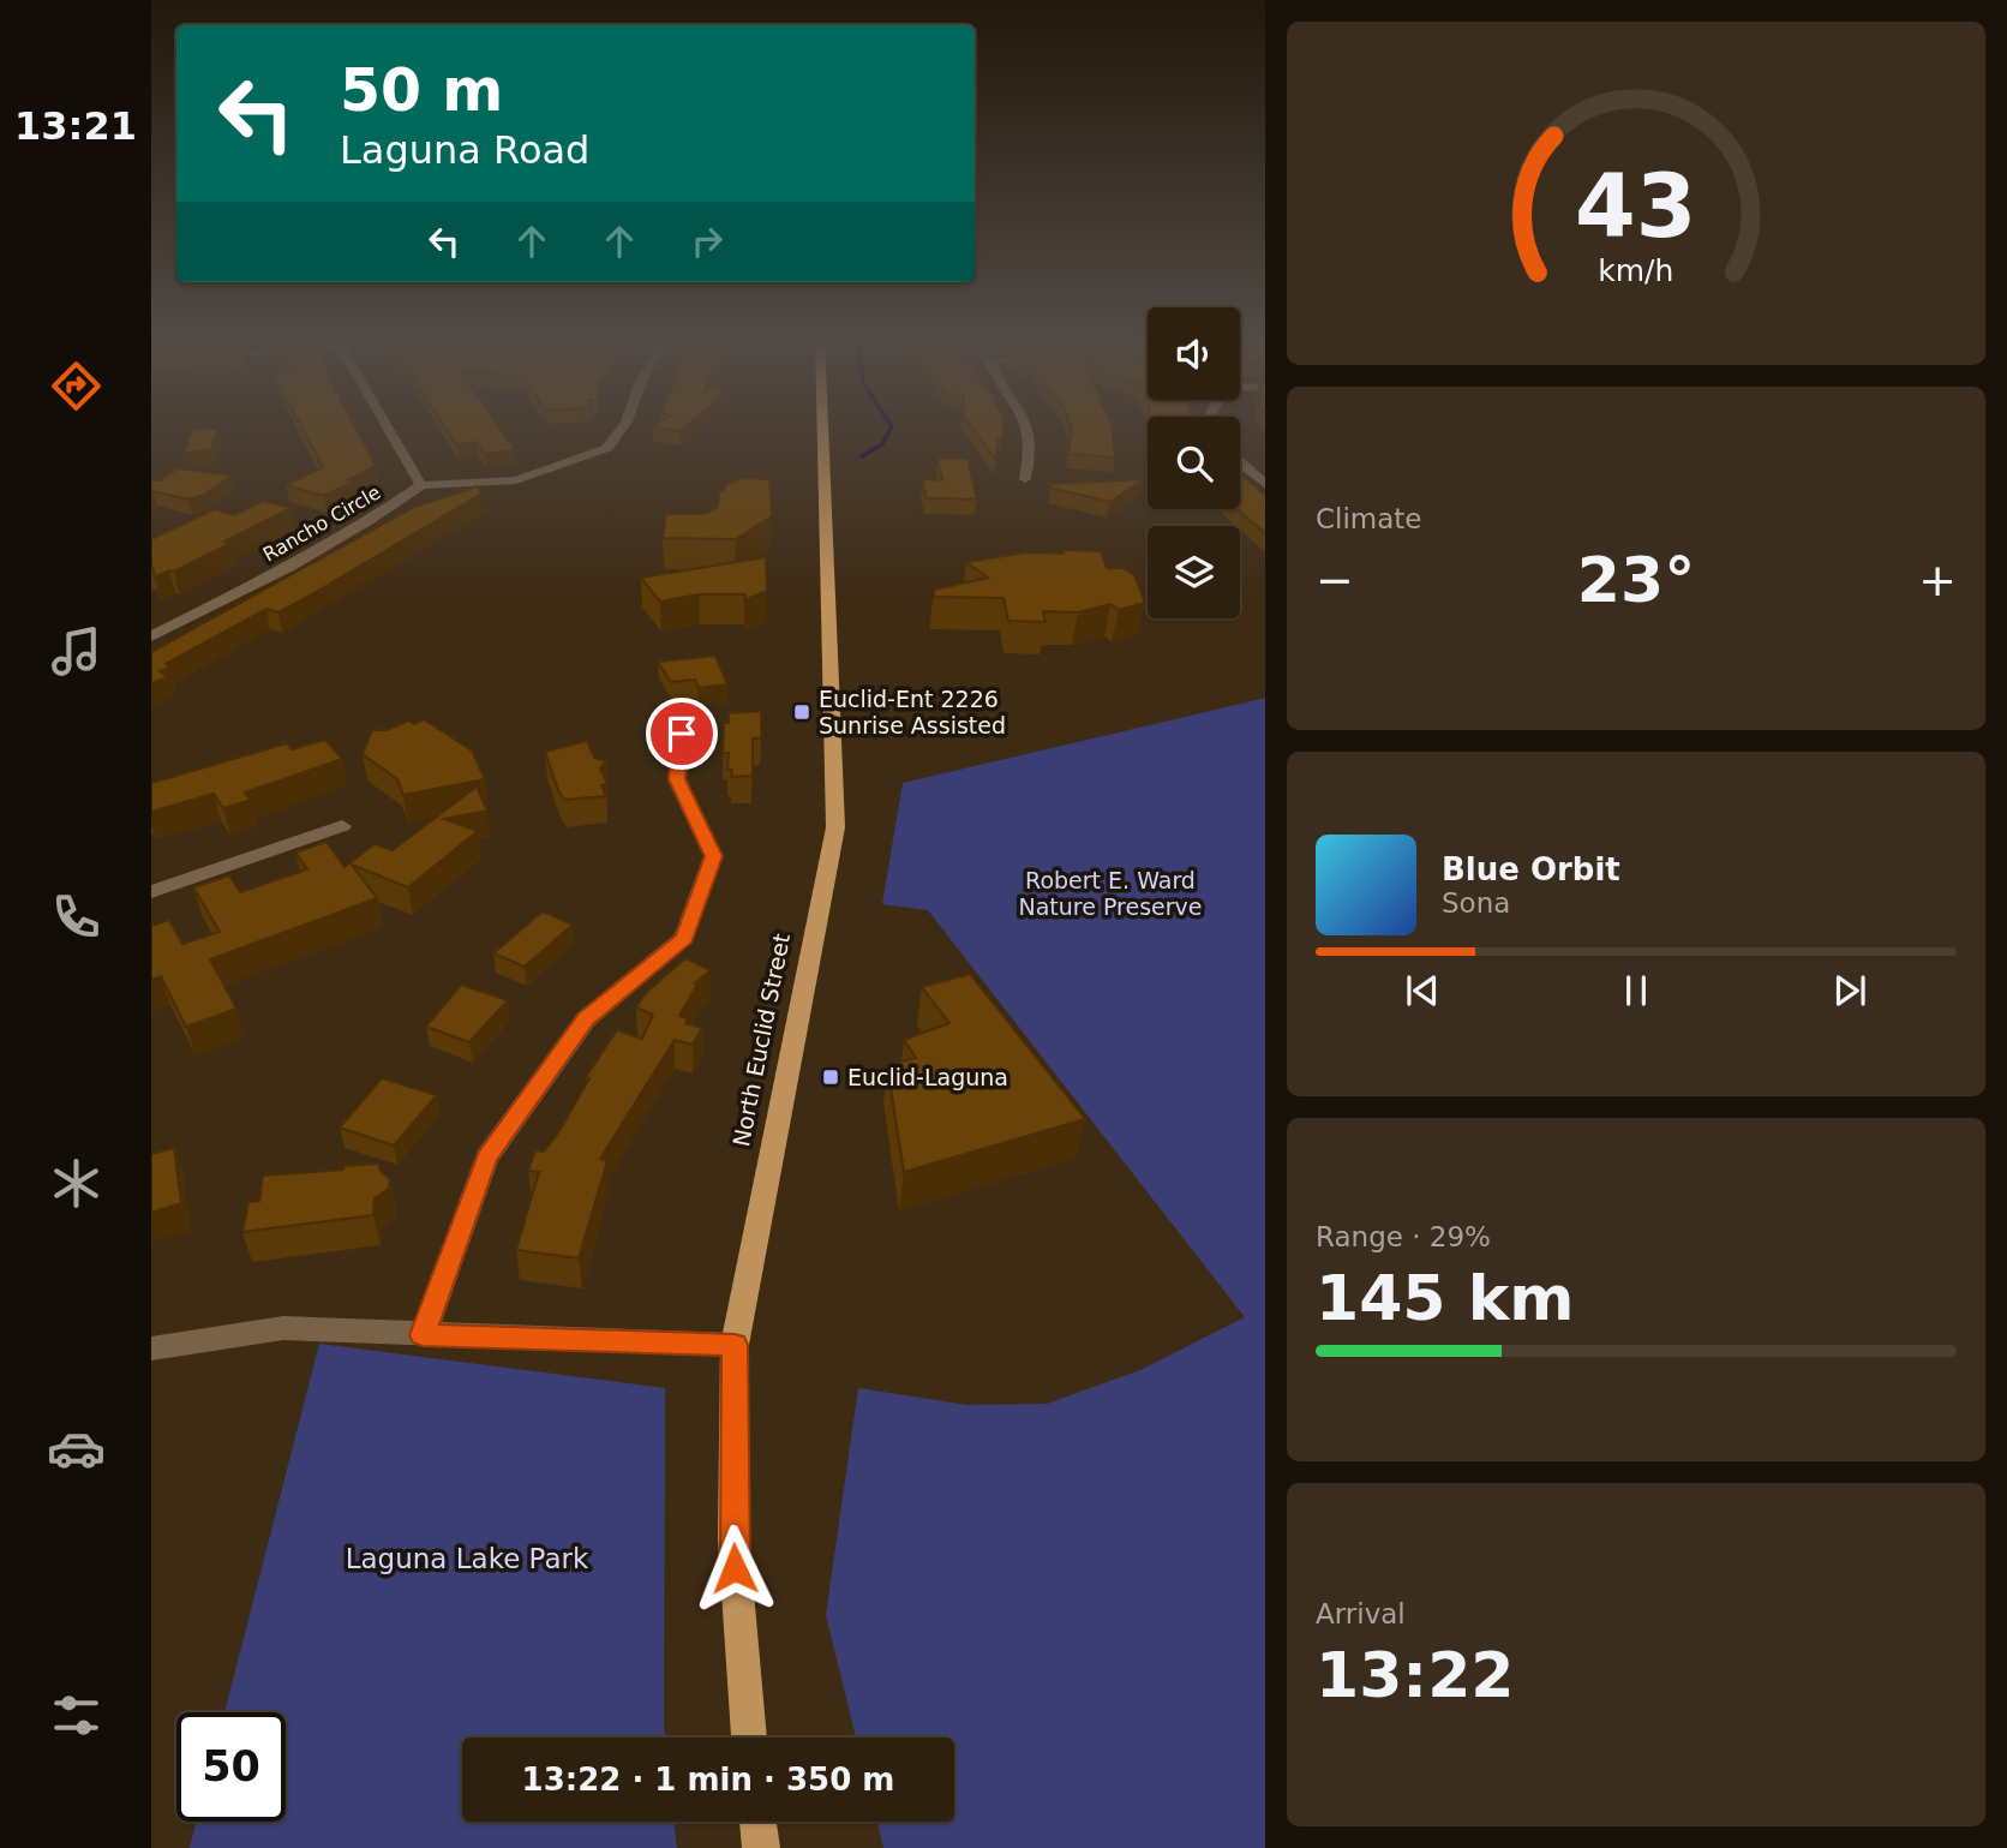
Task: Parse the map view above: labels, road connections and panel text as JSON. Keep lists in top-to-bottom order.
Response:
{
  "streets": {
    "main road": ["North Euclid Street"],
    "street": ["Rancho Circle"]
  },
  "parks": ["Robert E. Ward Nature Preserve", "Laguna Lake Park"],
  "places": {
    "transit": ["Euclid-Ent 2226 Sunrise Assisted", "Euclid-Laguna"]
  },
  "page": {
    "tabs": "13:21",
    "turn": ["50 m", "Laguna Road"],
    "tile": [
      "Climate",
      ["Range · 29%", "145 km"],
      ["Arrival", "13:22"]
    ],
    "heat": ["−", "23°", "+"],
    "song": ["Blue Orbit", "Sona"],
    "limit": "50",
    "trip": "13:22 · 1 min · 350 m",
    "gauge": ["43", "km/h"]
  }
}
